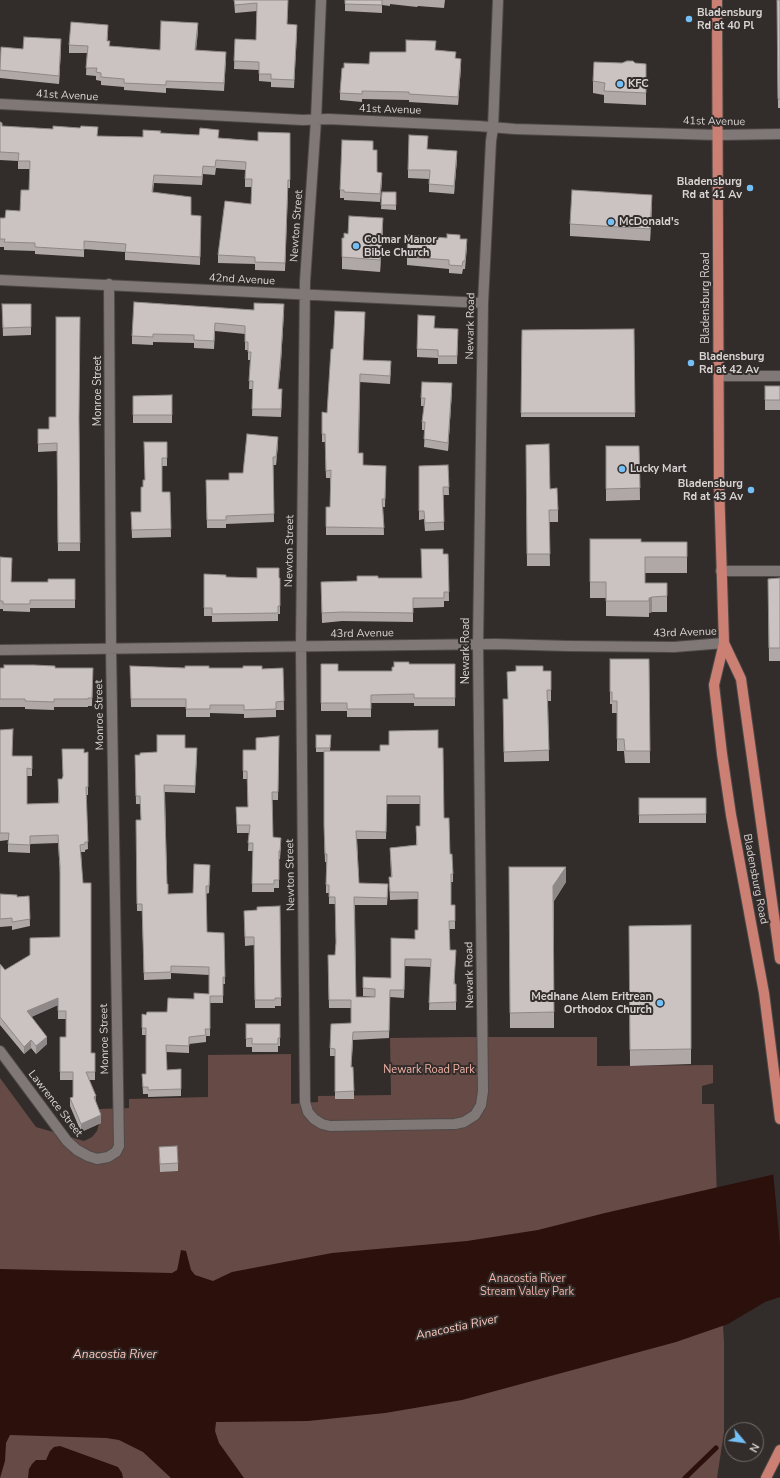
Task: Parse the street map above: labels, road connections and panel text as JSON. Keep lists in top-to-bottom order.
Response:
{
  "streets": {
    "main road": ["Bladensburg Road"],
    "street": [
      "41st Avenue",
      "Newton Street",
      "42nd Avenue",
      "Newark Road",
      "Monroe Street",
      "43rd Avenue",
      "Lawrence Street"
    ]
  },
  "crossings": [
    ["41st Avenue", "Newton Street"],
    ["41st Avenue", "Bladensburg Road"],
    ["41st Avenue", "Newark Road"],
    ["Newton Street", "42nd Avenue"],
    ["Newton Street", "Newark Road"],
    ["Newton Street", "43rd Avenue"],
    ["42nd Avenue", "Newark Road"],
    ["42nd Avenue", "Monroe Street"],
    ["Bladensburg Road", "43rd Avenue"],
    ["Newark Road", "43rd Avenue"],
    ["Monroe Street", "43rd Avenue"],
    ["Monroe Street", "Lawrence Street"]
  ],
  "water": ["Anacostia River"],
  "parks": ["Newark Road Park", "Anacostia River Stream Valley Park"],
  "places": [
    "Bladensburg Rd at 40 Pl",
    "KFC",
    "Bladensburg Rd at 41 Av",
    "McDonald's",
    "Colmar Manor Bible Church",
    "Bladensburg Rd at 42 Av",
    "Lucky Mart",
    "Bladensburg Rd at 43 Av",
    "Medhane Alem Eritrean Orthodox Church"
  ],
  "north": "bottom right"
}
